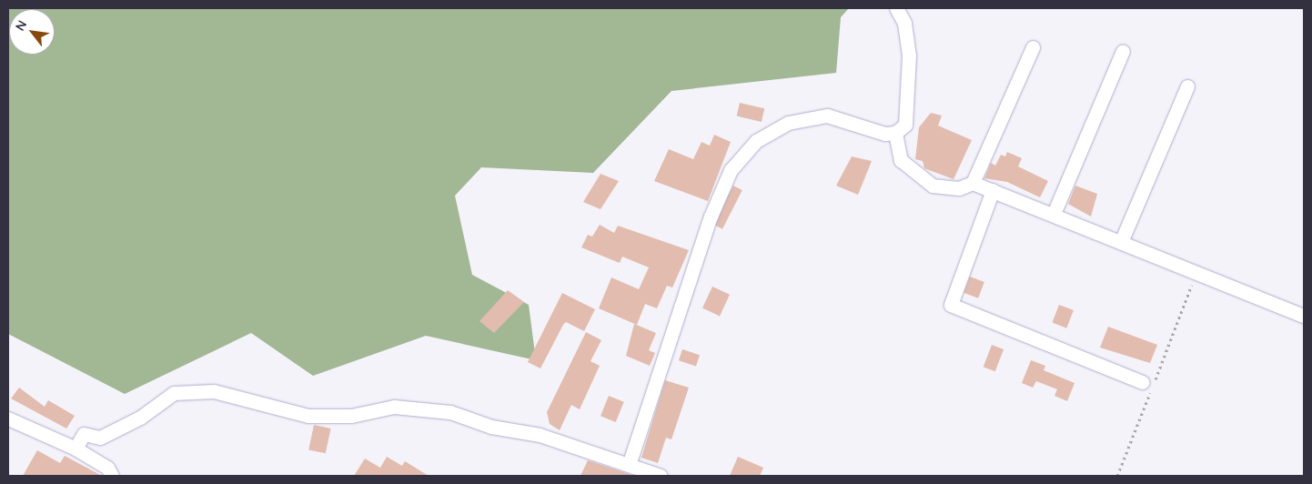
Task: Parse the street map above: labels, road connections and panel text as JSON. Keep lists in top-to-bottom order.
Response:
{
  "north": "top left"
}
